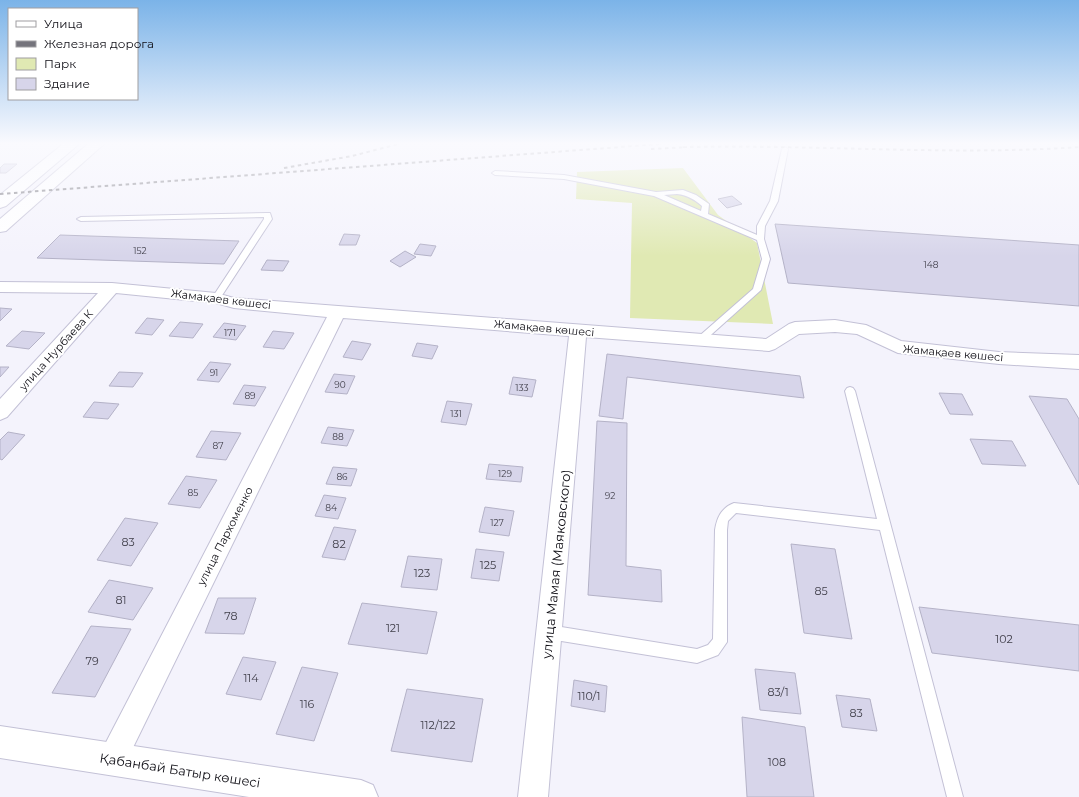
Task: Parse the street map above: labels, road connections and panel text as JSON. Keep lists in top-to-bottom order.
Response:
{
  "streets": {
    "main road": ["Қабанбай Батыр көшесі"],
    "street": [
      "Жамақаев көшесі",
      "улица Нурбаева К",
      "улица Пархоменко",
      "улица Мамая (Маяковского)"
    ]
  },
  "crossings": [
    ["Жамақаев көшесі", "улица Нурбаева К"],
    ["Жамақаев көшесі", "улица Пархоменко"],
    ["Жамақаев көшесі", "улица Мамая (Маяковского)"],
    ["улица Пархоменко", "Қабанбай Батыр көшесі"]
  ],
  "house_numbers": [
    "152",
    "148",
    "171",
    "91",
    "90",
    "133",
    "89",
    "131",
    "88",
    "87",
    "129",
    "86",
    "85",
    "92",
    "84",
    "127",
    "83",
    "82",
    "125",
    "123",
    "85",
    "81",
    "78",
    "121",
    "102",
    "79",
    "114",
    "83/1",
    "110/1",
    "116",
    "83",
    "112/122",
    "108"
  ],
  "legend": [
    "Улица",
    "Железная дорога",
    "Парк",
    "Здание"
  ]
}
